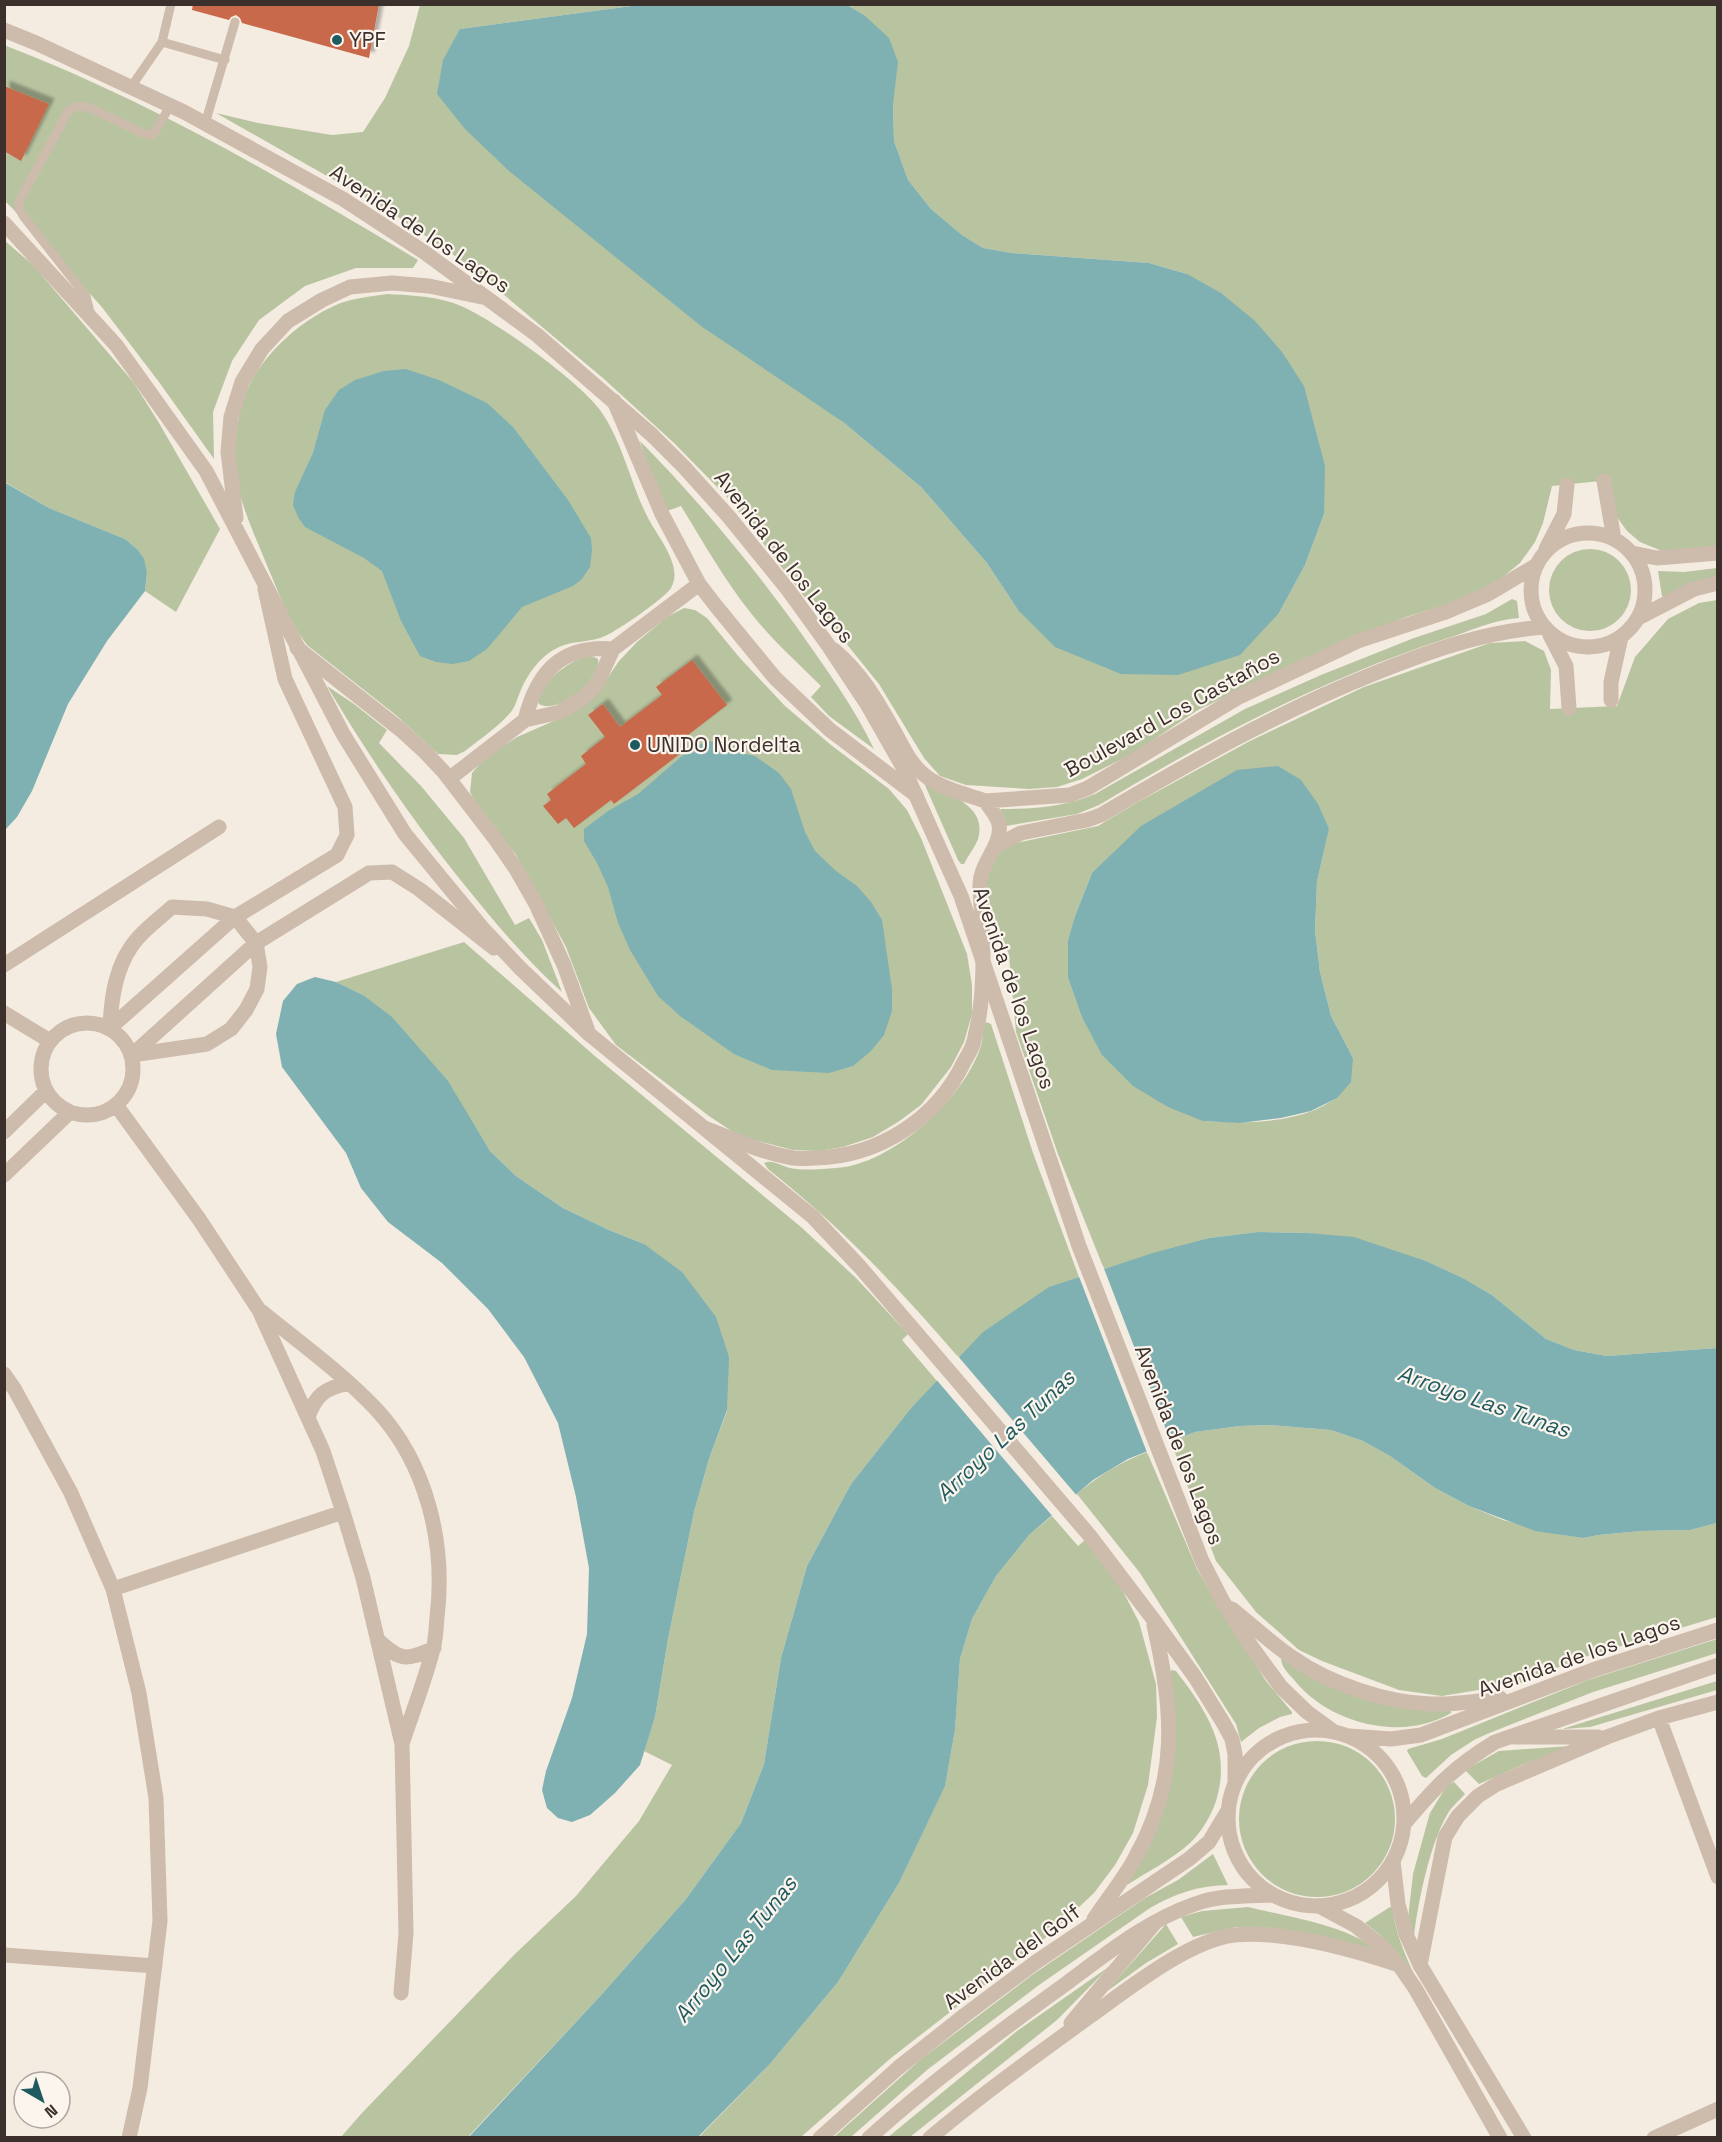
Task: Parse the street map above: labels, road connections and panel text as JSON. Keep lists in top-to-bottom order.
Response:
{
  "streets": {
    "street": ["Avenida de los Lagos", "Boulevard Los Castaños", "Avenida del Golf"]
  },
  "crossings": [
    ["Avenida de los Lagos", "Boulevard Los Castaños"],
    ["Avenida de los Lagos", "Avenida del Golf"]
  ],
  "water": ["Arroyo Las Tunas"],
  "places": ["YPF", "UNIDO Nordelta"],
  "north": "bottom right"
}
